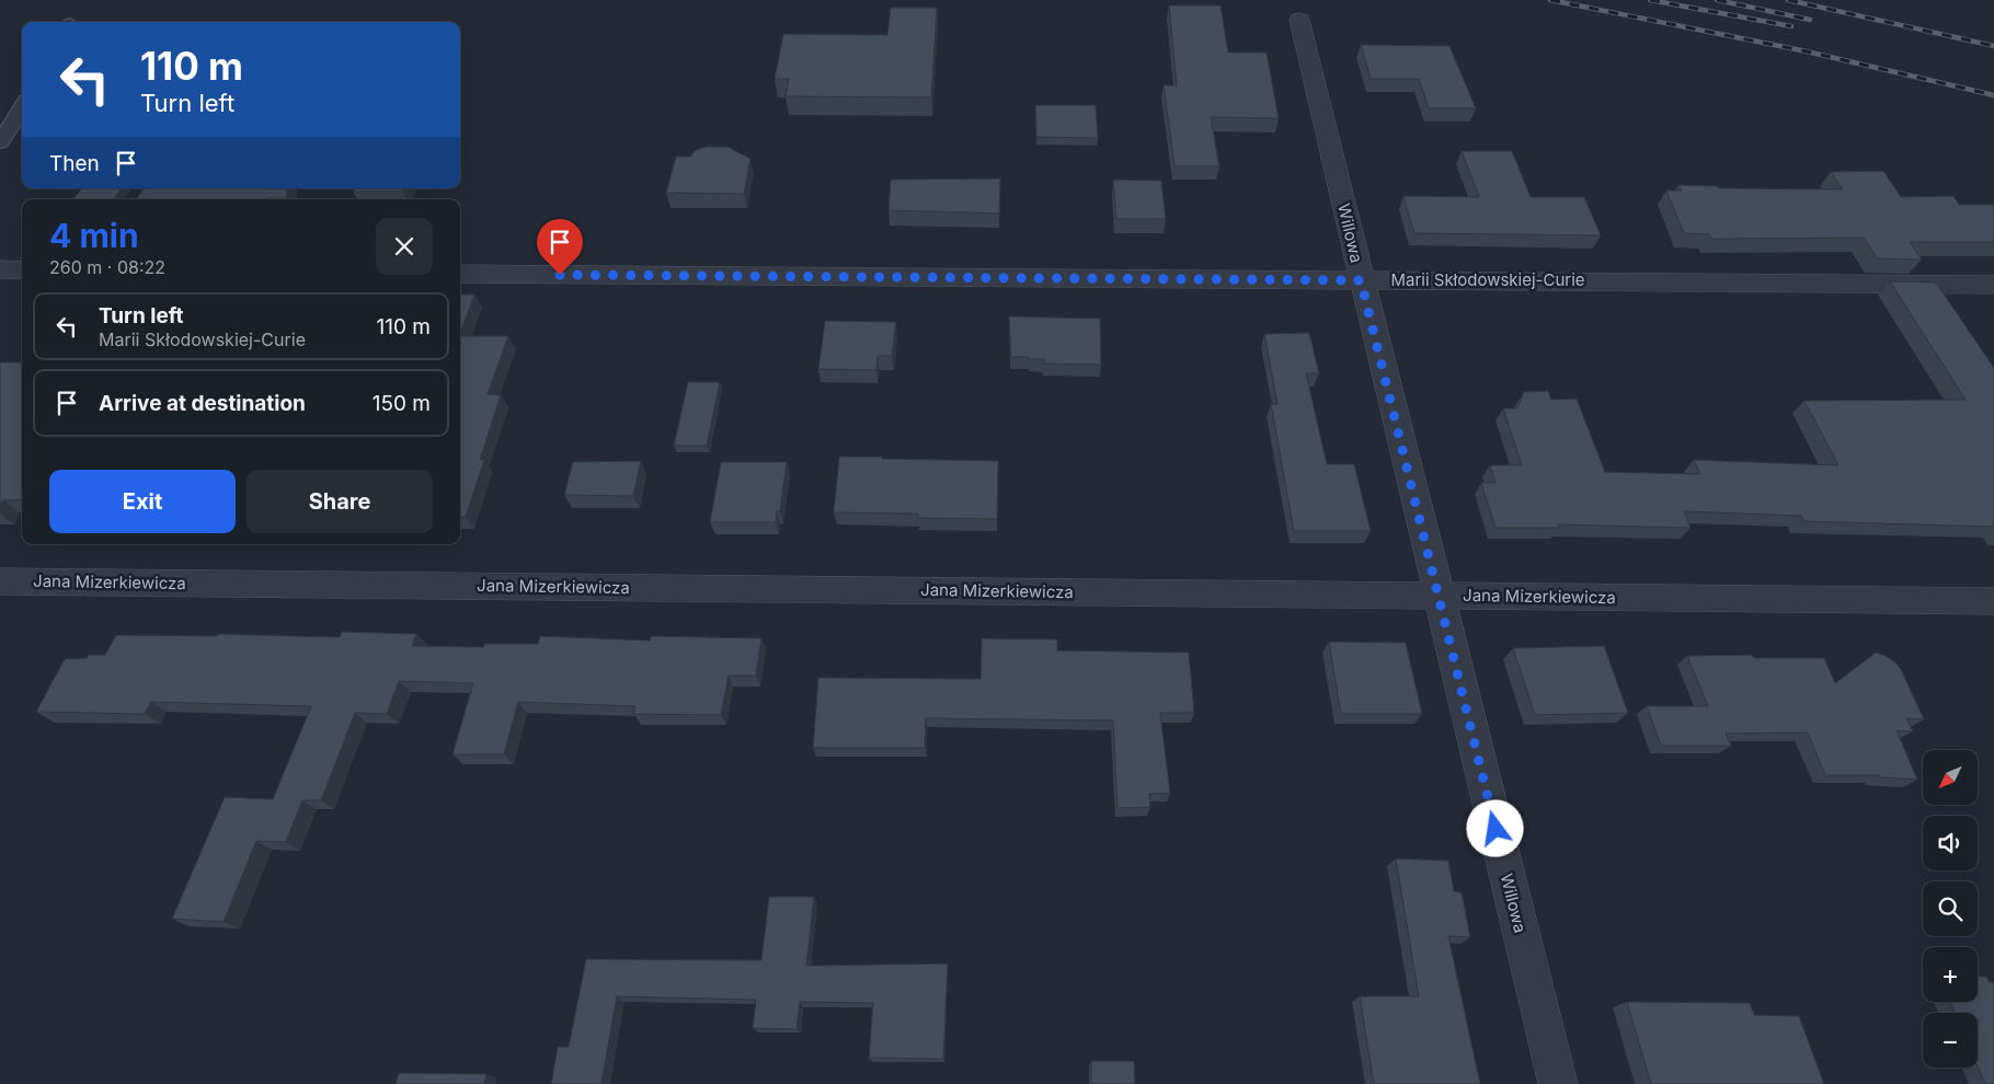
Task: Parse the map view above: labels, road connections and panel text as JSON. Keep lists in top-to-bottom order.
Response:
{
  "streets": {
    "street": ["Willowa", "Marii Skłodowskiej-Curie", "Jana Mizerkiewicza"]
  },
  "crossings": [
    ["Willowa", "Marii Skłodowskiej-Curie"],
    ["Willowa", "Jana Mizerkiewicza"]
  ],
  "north": "bottom left",
  "page": {
    "turn": ["110 m", "Turn left"],
    "then": "Then",
    "heading": ["4 min", "260 m · 08:22"],
    "list": [
      {
        "name": "Turn left",
        "note": "Marii Skłodowskiej-Curie",
        "value": "110 m"
      },
      {
        "name": "Arrive at destination",
        "value": "150 m"
      }
    ],
    "buttons": ["Exit", "Share"],
    "map_buttons": ["+", "−"]
  }
}
